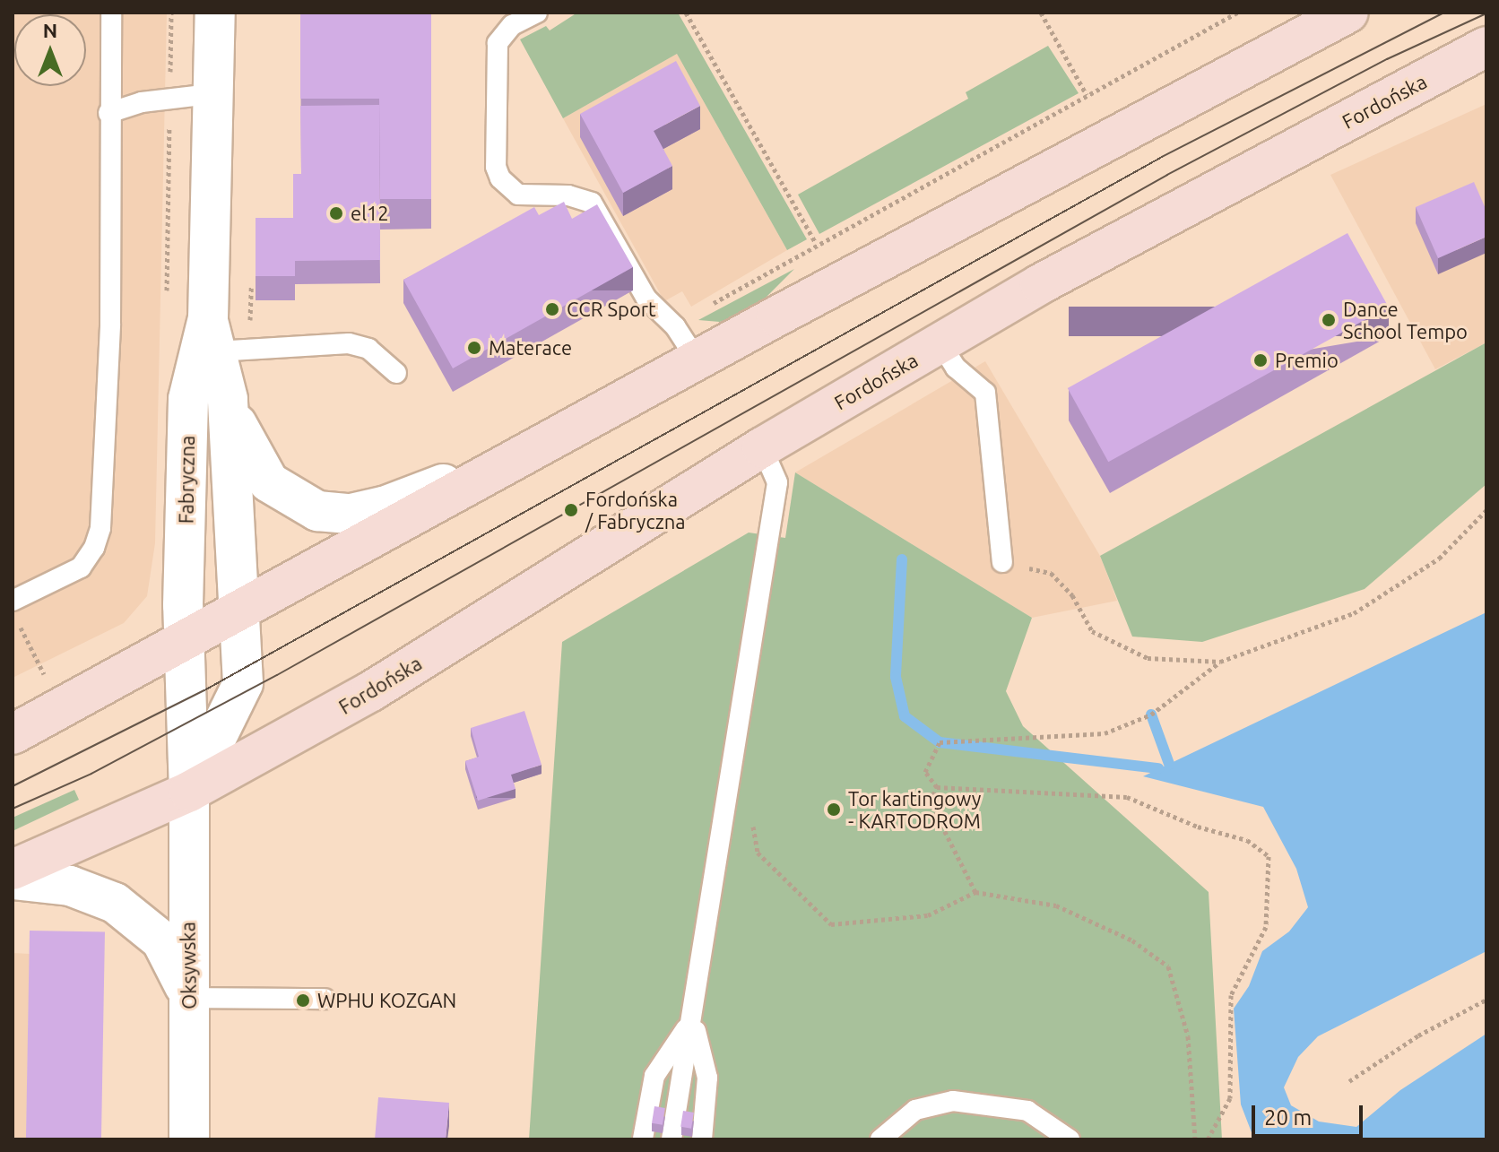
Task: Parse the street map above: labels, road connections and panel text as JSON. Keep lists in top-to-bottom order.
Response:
{
  "streets": {
    "main road": ["Fordońska"],
    "street": ["Fabryczna", "Oksywska"]
  },
  "crossings": [
    ["Fordońska", "Fabryczna"],
    ["Fordońska", "Oksywska"],
    ["Fabryczna", "Oksywska"]
  ],
  "places": [
    "el12",
    "CCR Sport",
    "Dance School Tempo",
    "Materace",
    "Premio",
    "Fordońska / Fabryczna",
    "Tor kartingowy - KARTODROM",
    "WPHU KOZGAN"
  ],
  "scale_bar": "20 m",
  "north": "top"
}
